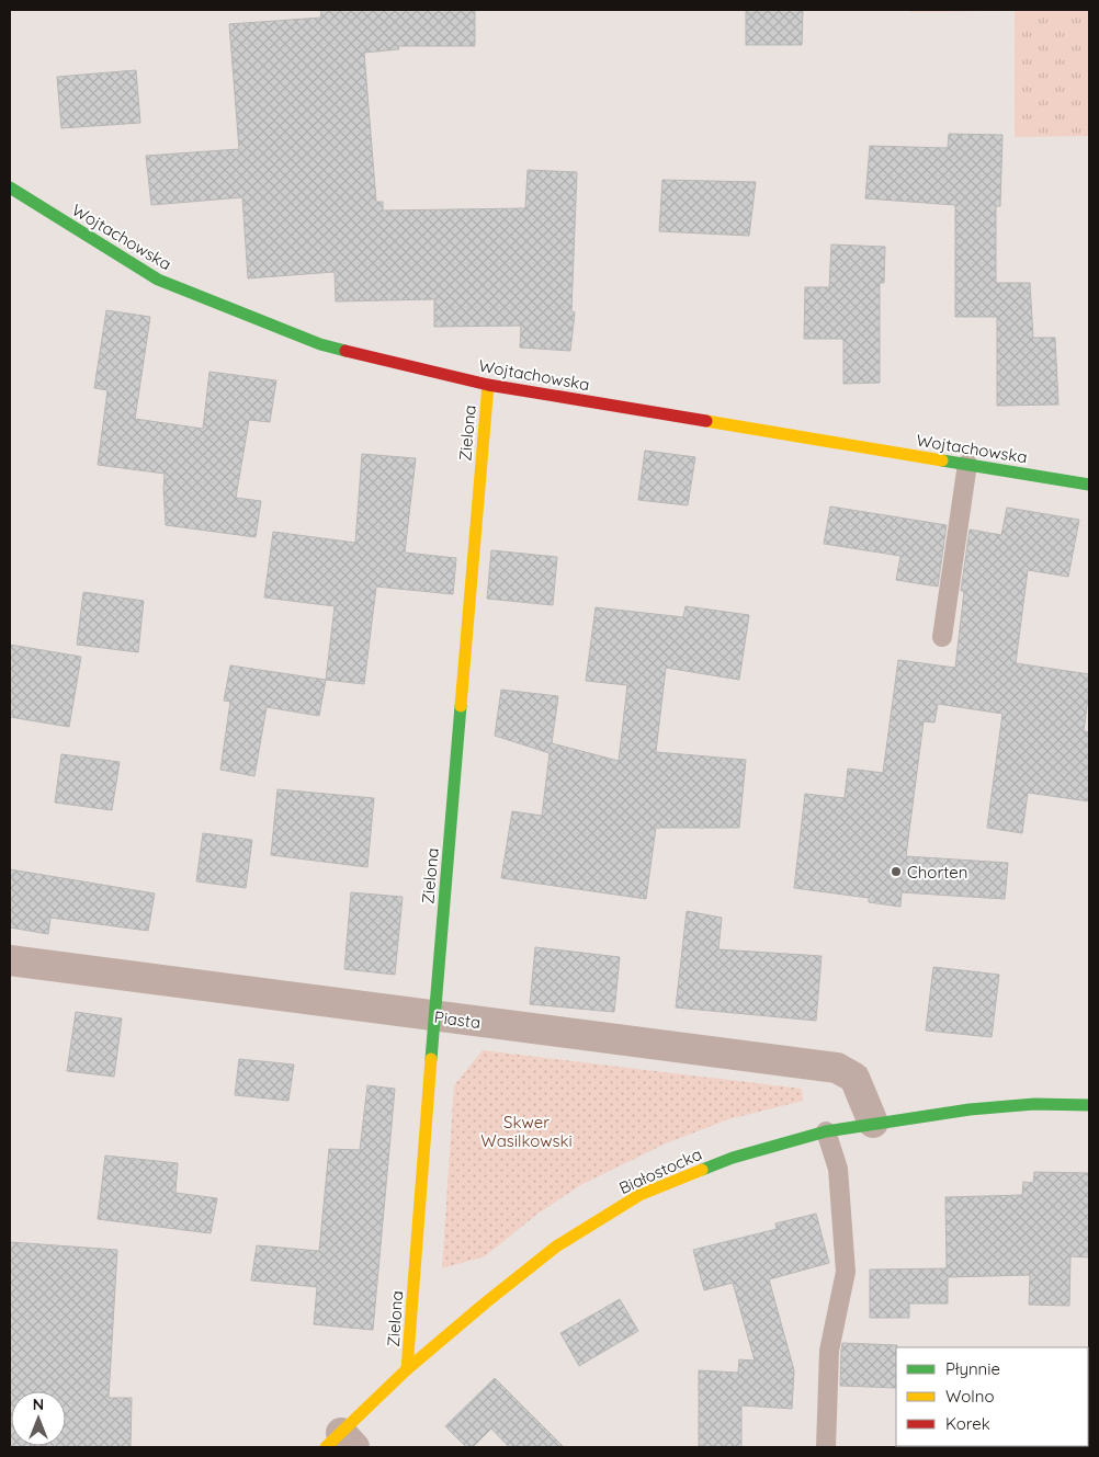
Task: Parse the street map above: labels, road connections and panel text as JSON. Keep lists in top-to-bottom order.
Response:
{
  "streets": {
    "street": [
      "Wojtachowska",
      "Zielona",
      "Piasta",
      "Białostocka"
    ]
  },
  "crossings": [
    ["Wojtachowska", "Zielona"],
    ["Zielona", "Piasta"],
    ["Zielona", "Białostocka"],
    ["Piasta", "Białostocka"]
  ],
  "parks": ["Skwer Wasilkowski"],
  "places": ["Chorten"],
  "legend": ["Płynnie", "Wolno", "Korek"],
  "north": "top"
}
